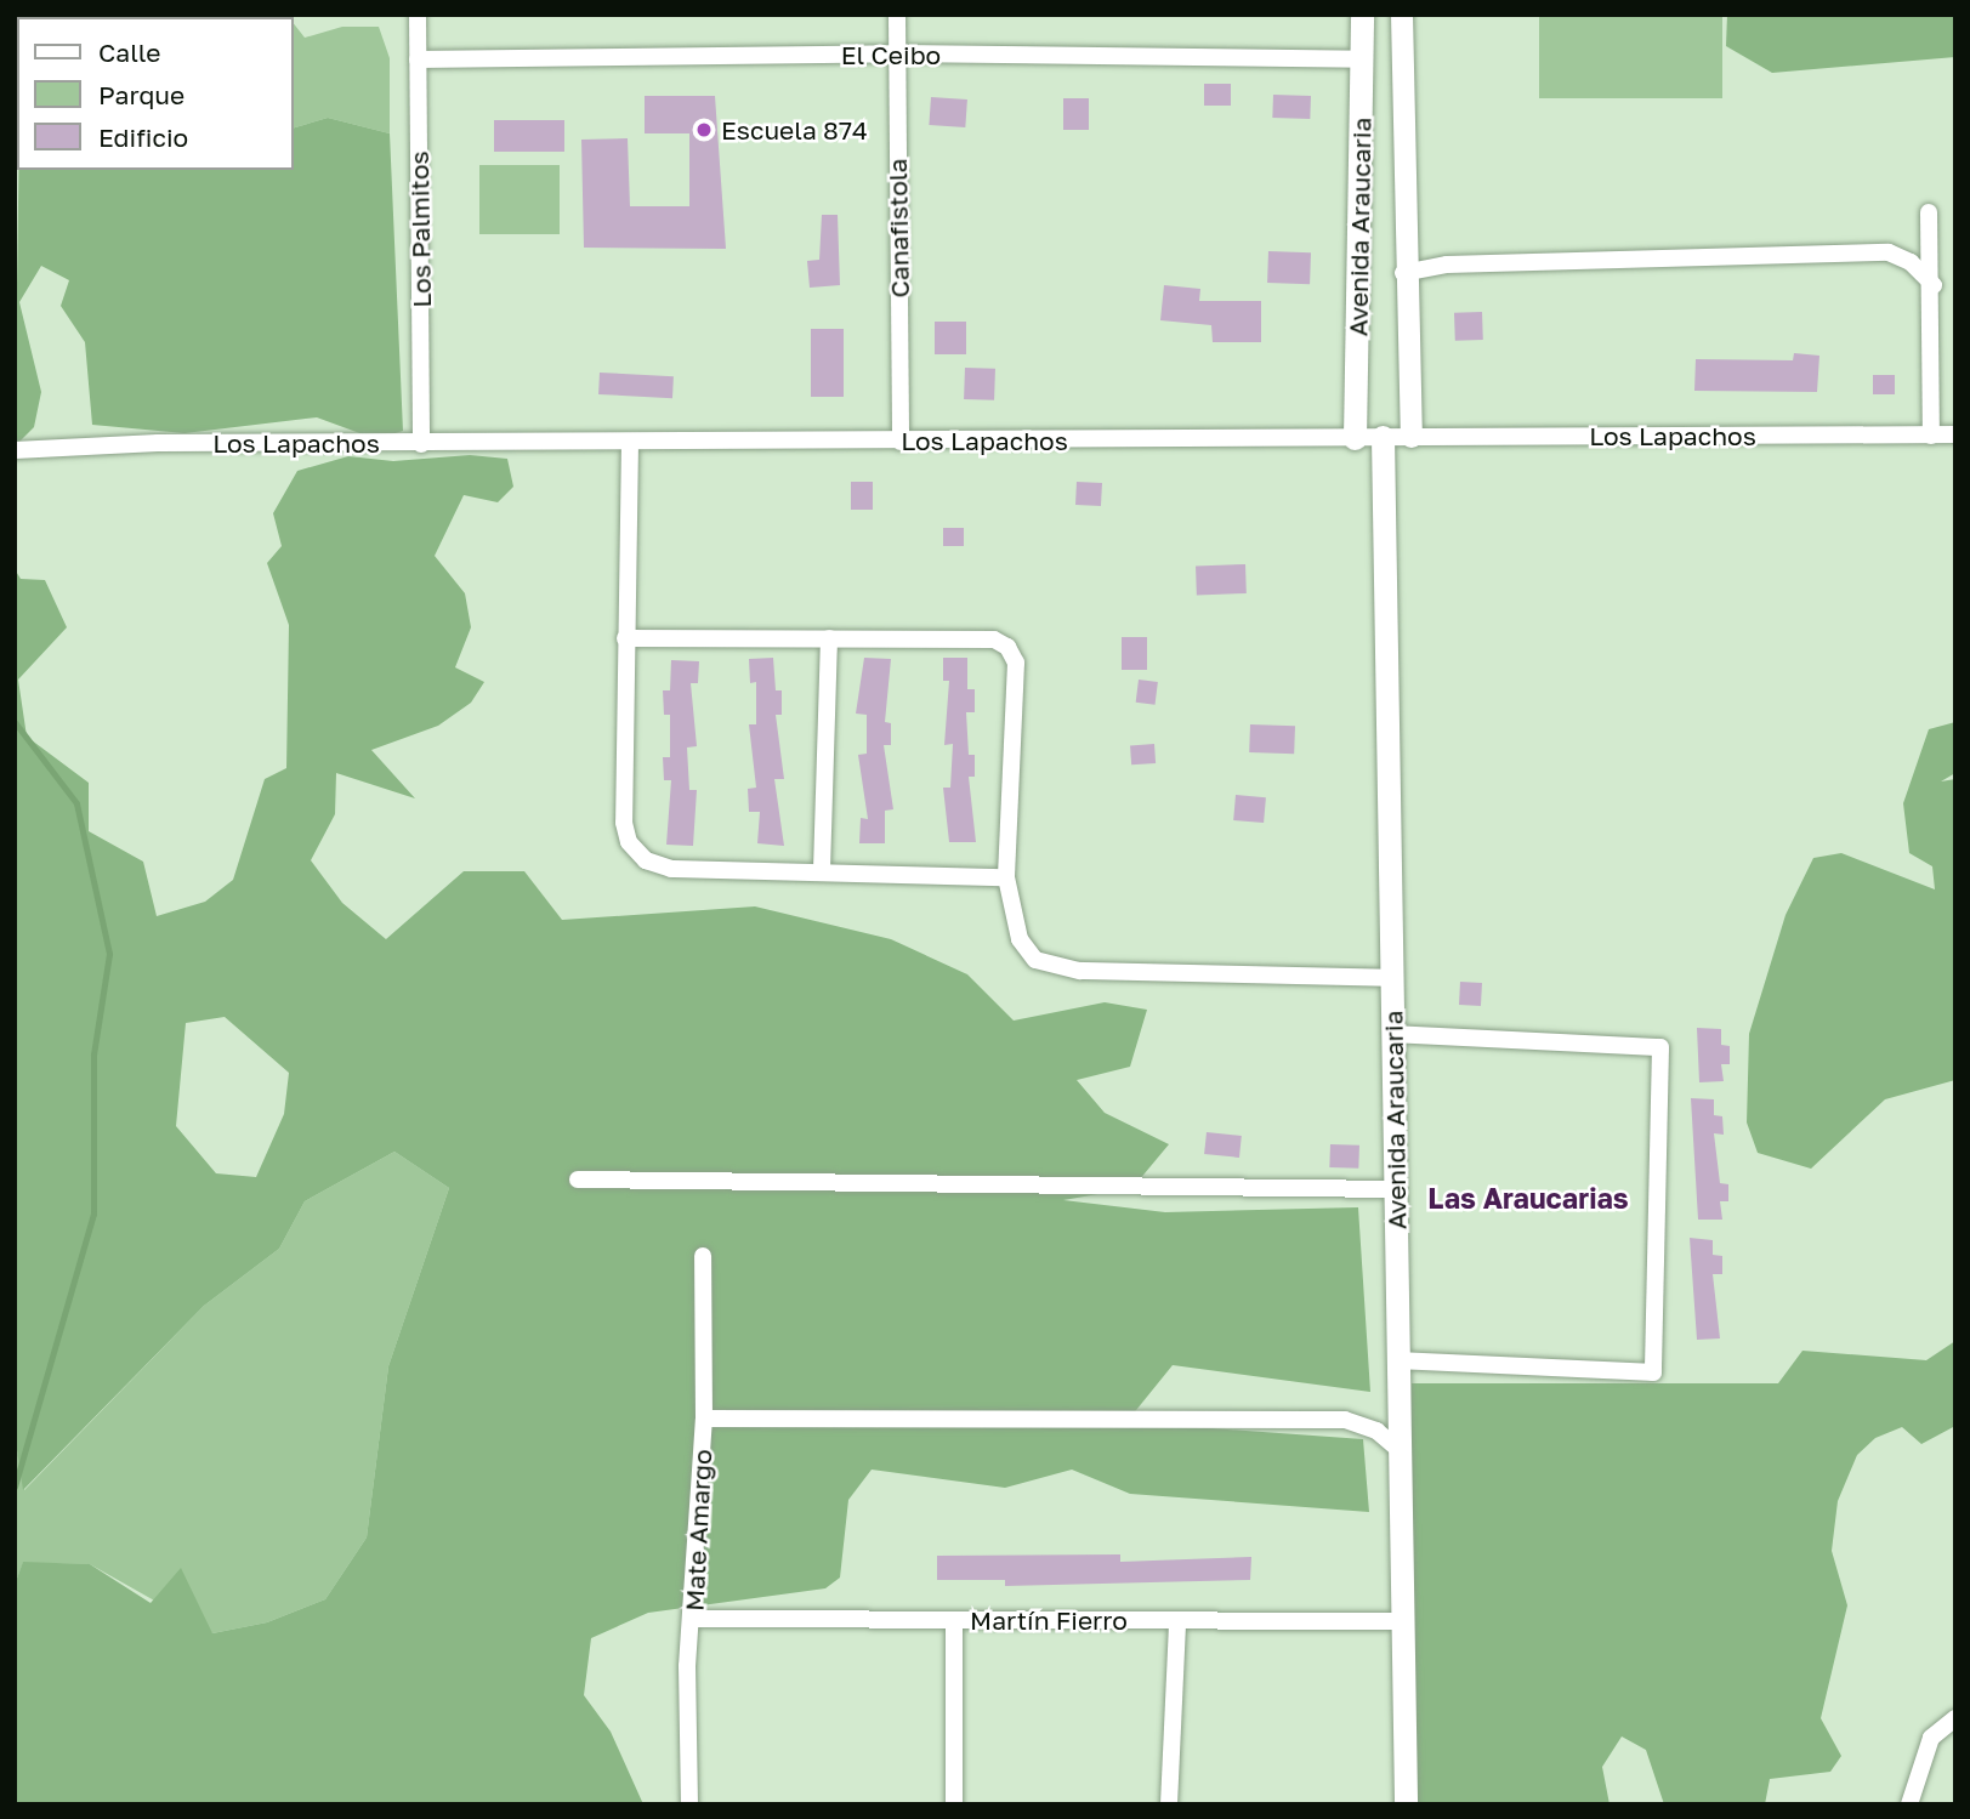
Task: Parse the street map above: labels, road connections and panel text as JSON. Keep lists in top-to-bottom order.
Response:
{
  "streets": {
    "main road": ["Avenida Araucaria"],
    "street": [
      "El Ceibo",
      "Canafistola",
      "Los Palmitos",
      "Los Lapachos",
      "Mate Amargo",
      "Martín Fierro"
    ]
  },
  "crossings": [
    ["El Ceibo", "Avenida Araucaria"],
    ["El Ceibo", "Canafistola"],
    ["El Ceibo", "Los Palmitos"],
    ["Avenida Araucaria", "Los Lapachos"],
    ["Avenida Araucaria", "Martín Fierro"],
    ["Canafistola", "Los Lapachos"],
    ["Los Palmitos", "Los Lapachos"],
    ["Mate Amargo", "Martín Fierro"]
  ],
  "districts": ["Las Araucarias"],
  "places": ["Escuela 874"],
  "legend": ["Calle", "Parque", "Edificio"]
}
